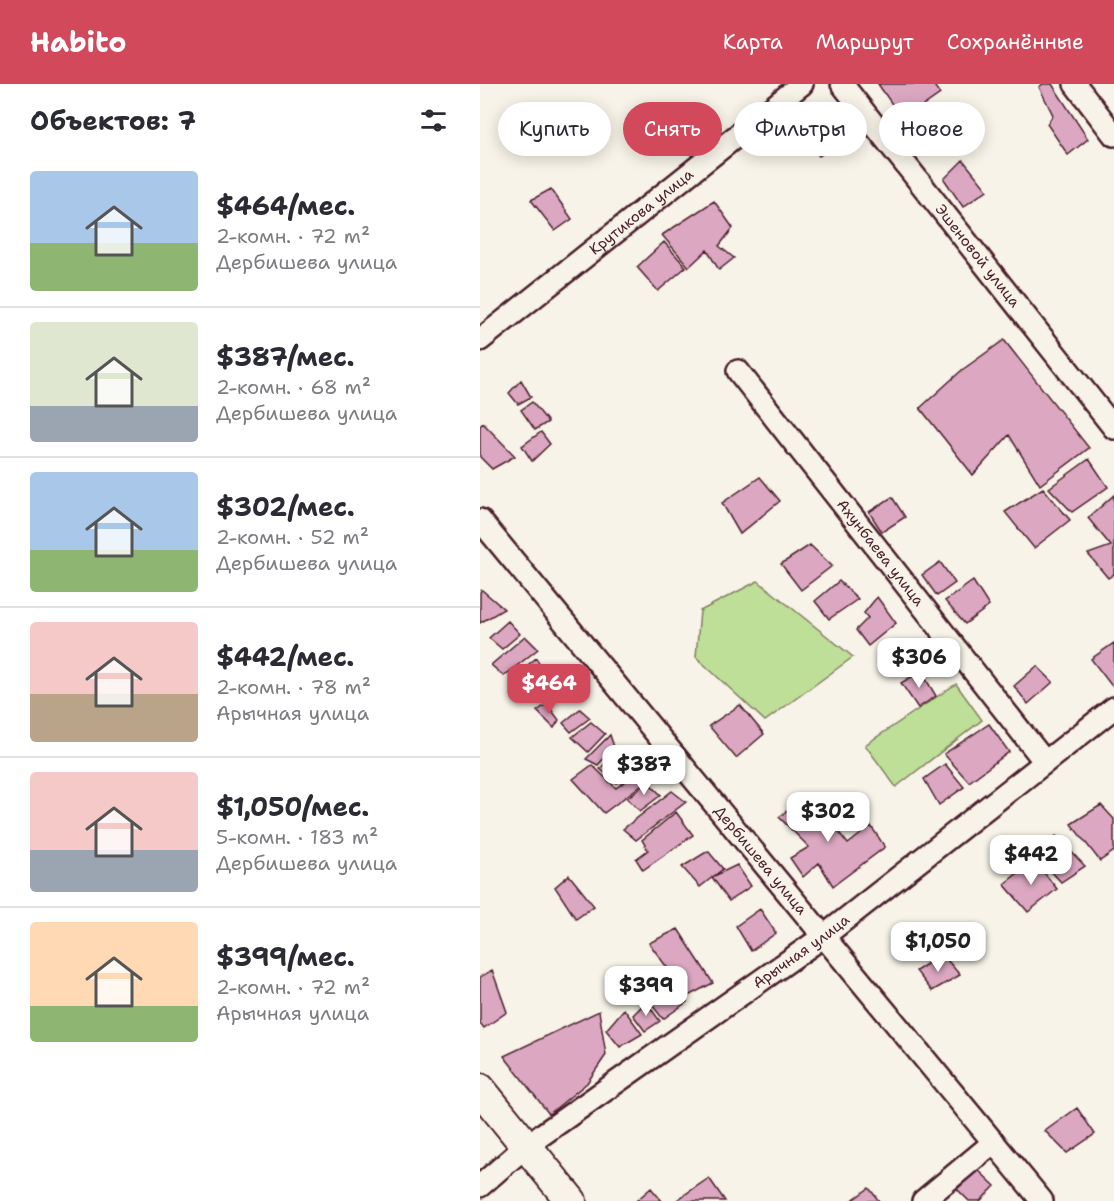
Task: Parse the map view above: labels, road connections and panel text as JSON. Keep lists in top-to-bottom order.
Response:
{
  "streets": {
    "street": [
      "Крутикова улица",
      "Эшеновой улица",
      "Ахунбаева улица",
      "Дербишева улица",
      "Арычная улица"
    ]
  },
  "crossings": [
    ["Ахунбаева улица", "Арычная улица"],
    ["Дербишева улица", "Арычная улица"]
  ],
  "page": {
    "header": "Habito",
    "nav": ["Карта", "Маршрут", "Сохранённые"],
    "heading": "Объектов: 7",
    "chip": [
      "Купить",
      "Снять",
      "Фильтры",
      "Новое"
    ],
    "list": [
      {
        "name": "$464/мес.",
        "note": "2-комн. · 72 m² · Дербишева улица"
      },
      {
        "name": "$387/мес.",
        "note": "2-комн. · 68 m² · Дербишева улица"
      },
      {
        "name": "$302/мес.",
        "note": "2-комн. · 52 m² · Дербишева улица"
      },
      {
        "name": "$442/мес.",
        "note": "2-комн. · 78 m² · Арычная улица"
      },
      {
        "name": "$1,050/мес.",
        "note": "5-комн. · 183 m² · Дербишева улица"
      },
      {
        "name": "$399/мес.",
        "note": "2-комн. · 72 m² · Арычная улица"
      }
    ],
    "price": [
      "$306",
      "$464",
      "$387",
      "$302",
      "$442",
      "$1,050",
      "$399"
    ]
  }
}
